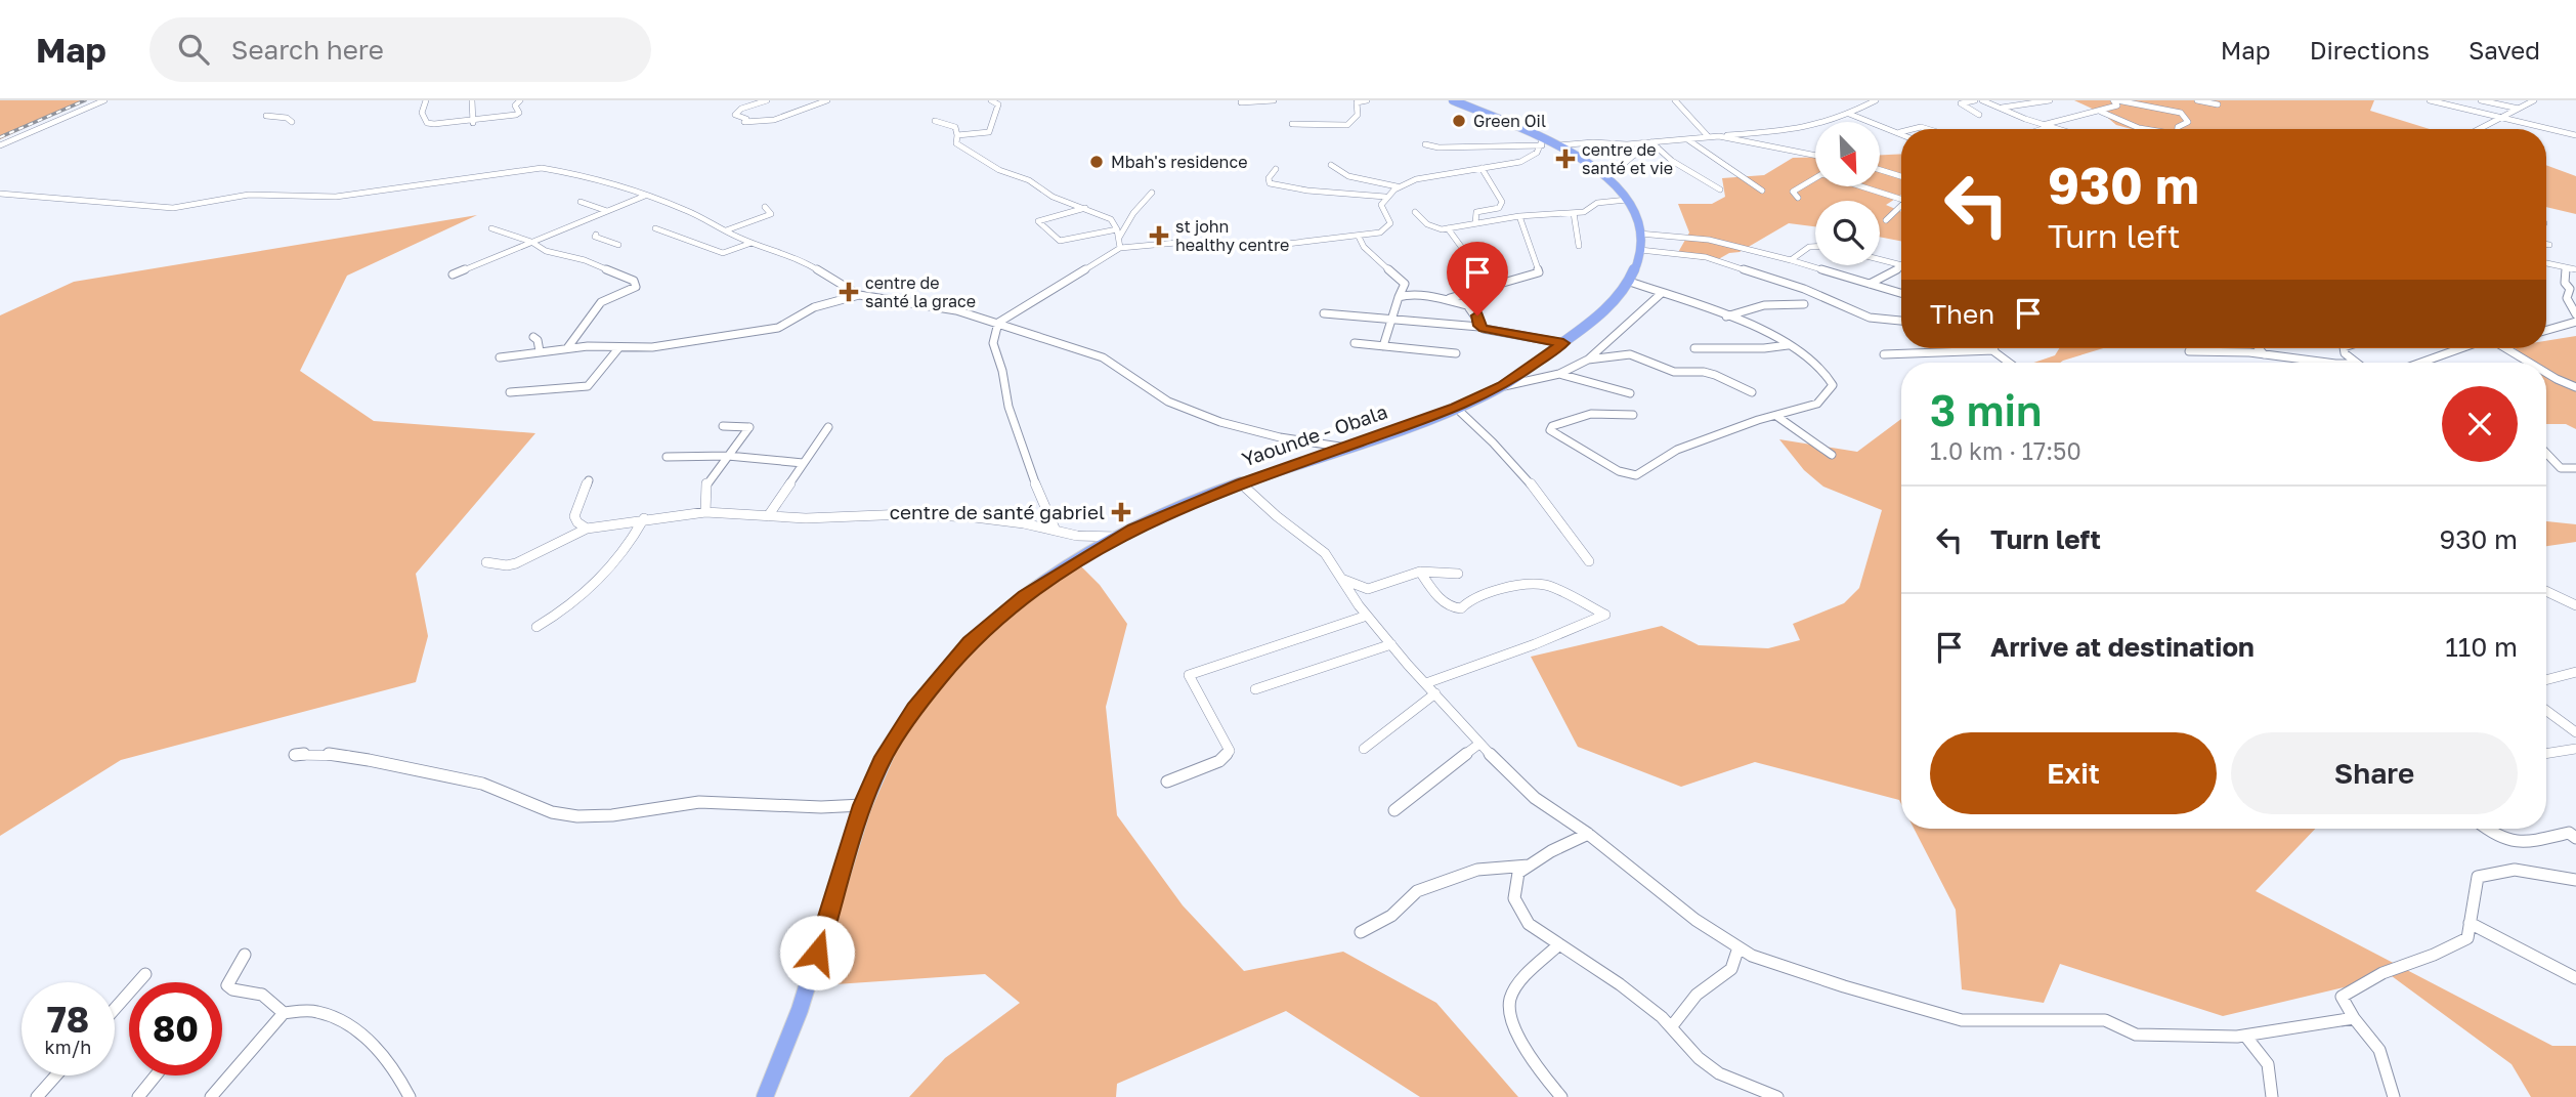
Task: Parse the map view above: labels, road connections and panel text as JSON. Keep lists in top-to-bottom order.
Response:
{
  "streets": {
    "highway": ["Yaounde - Obala"]
  },
  "places": {
    "other": ["Green Oil", "Mbah's residence"],
    "health": [
      "centre de santé et vie",
      "st john healthy centre",
      "centre de santé la grace",
      "centre de santé gabriel"
    ]
  },
  "north": "bottom right",
  "page": {
    "header": "Map",
    "search": "Search here",
    "nav": ["Map", "Directions", "Saved"],
    "turn": ["930 m", "Turn left"],
    "then": "Then",
    "heading": ["3 min", "1.0 km · 17:50"],
    "list": [
      {
        "name": "Turn left",
        "value": "930 m"
      },
      {
        "name": "Arrive at destination",
        "value": "110 m"
      }
    ],
    "buttons": ["Exit", "Share"],
    "speed": "78 km/h",
    "limit": "80"
  }
}
